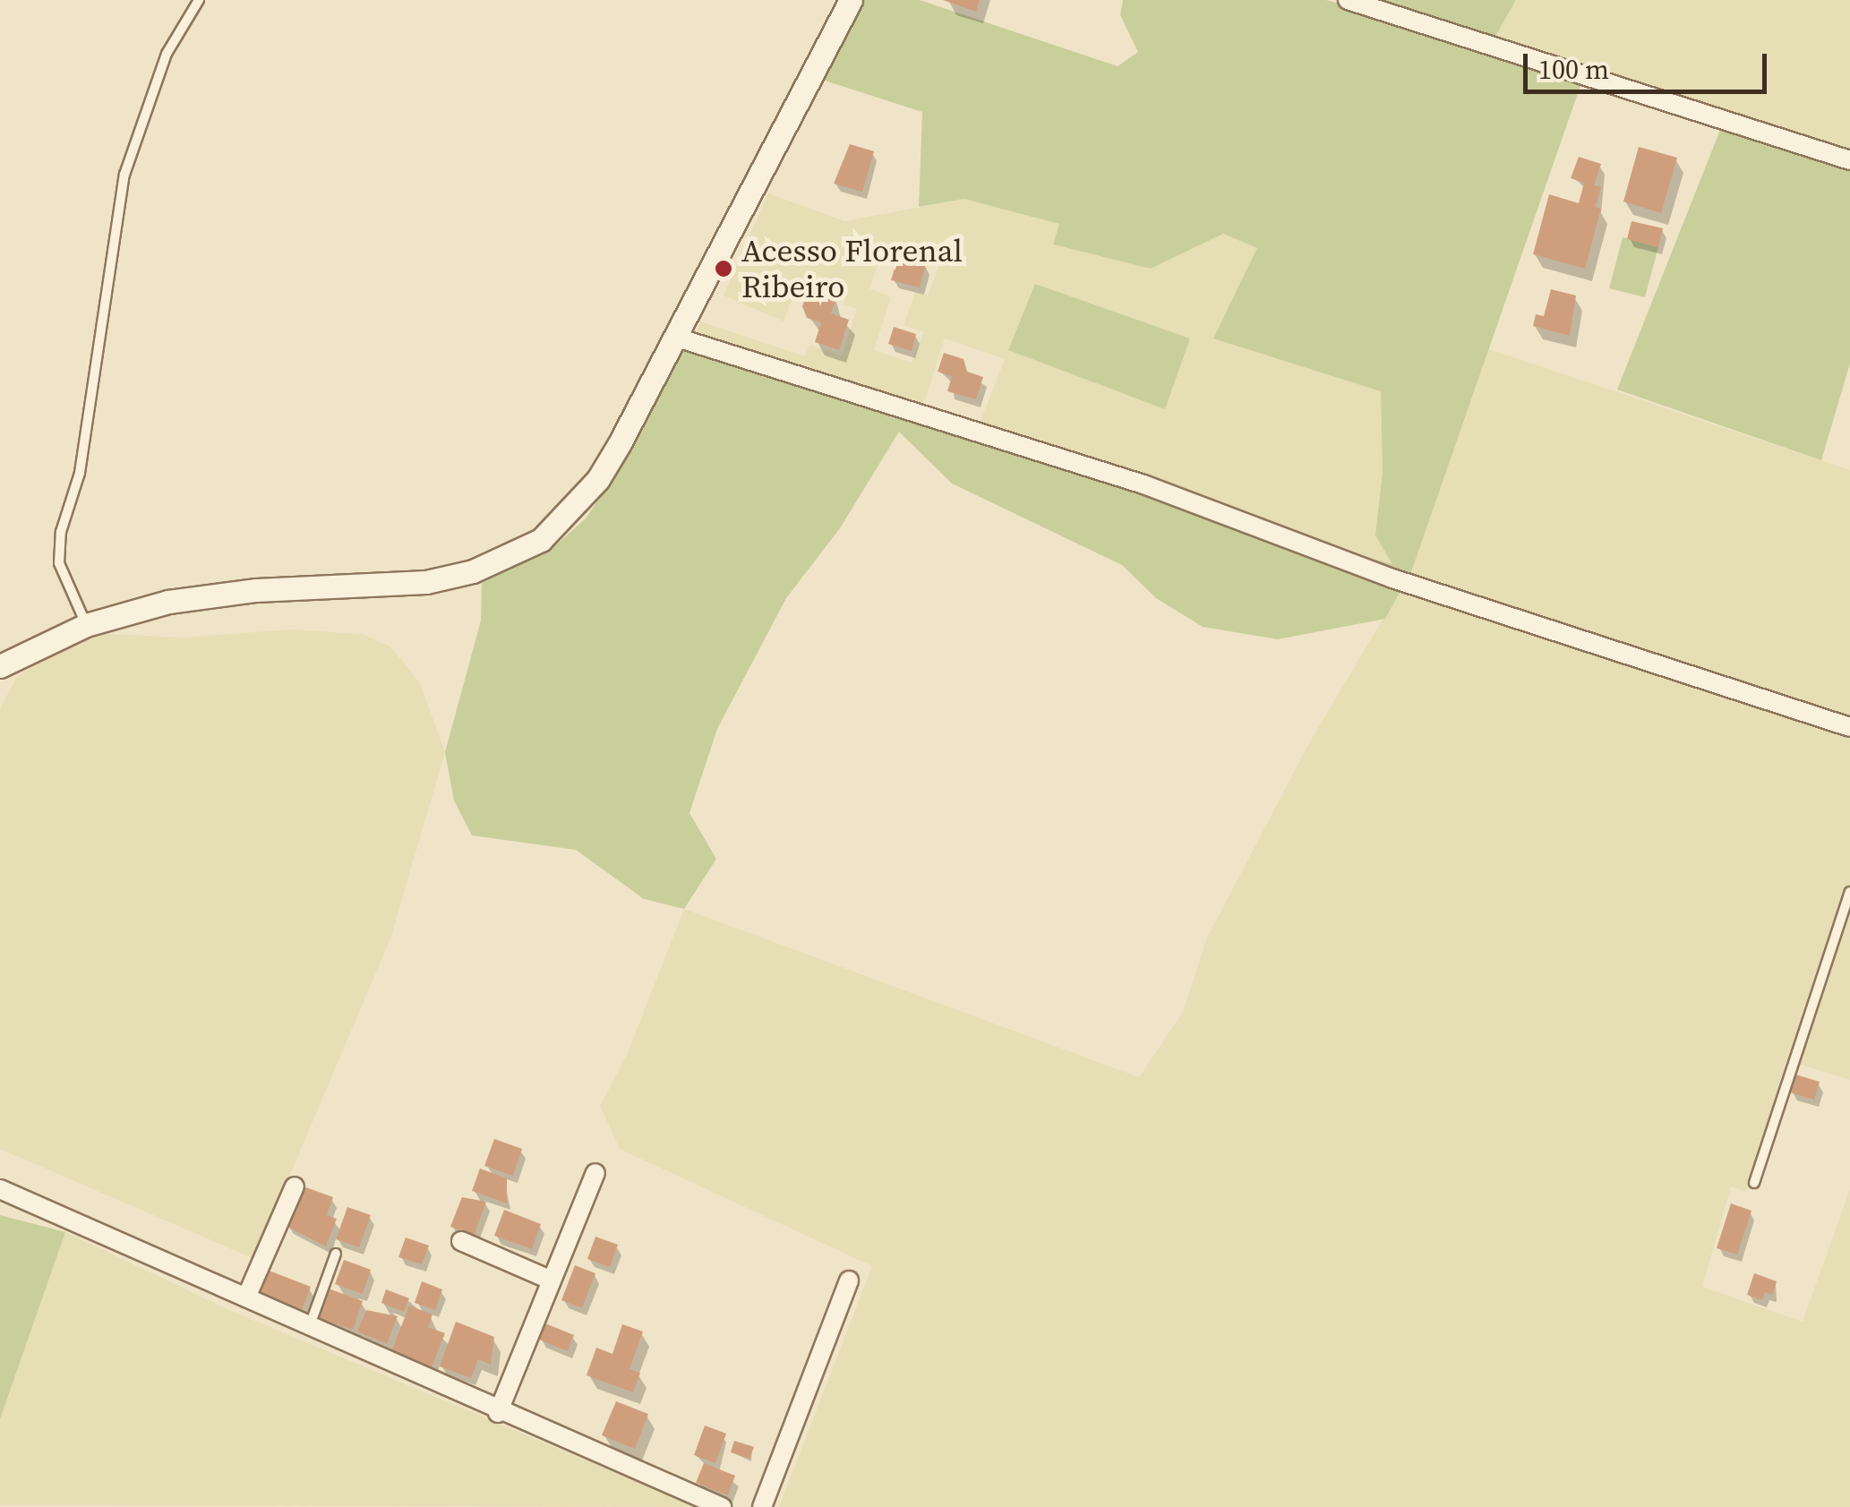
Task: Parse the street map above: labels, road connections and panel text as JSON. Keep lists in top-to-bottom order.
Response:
{
  "places": ["Acesso Florenal Ribeiro"],
  "scale_bar": "100 m"
}
